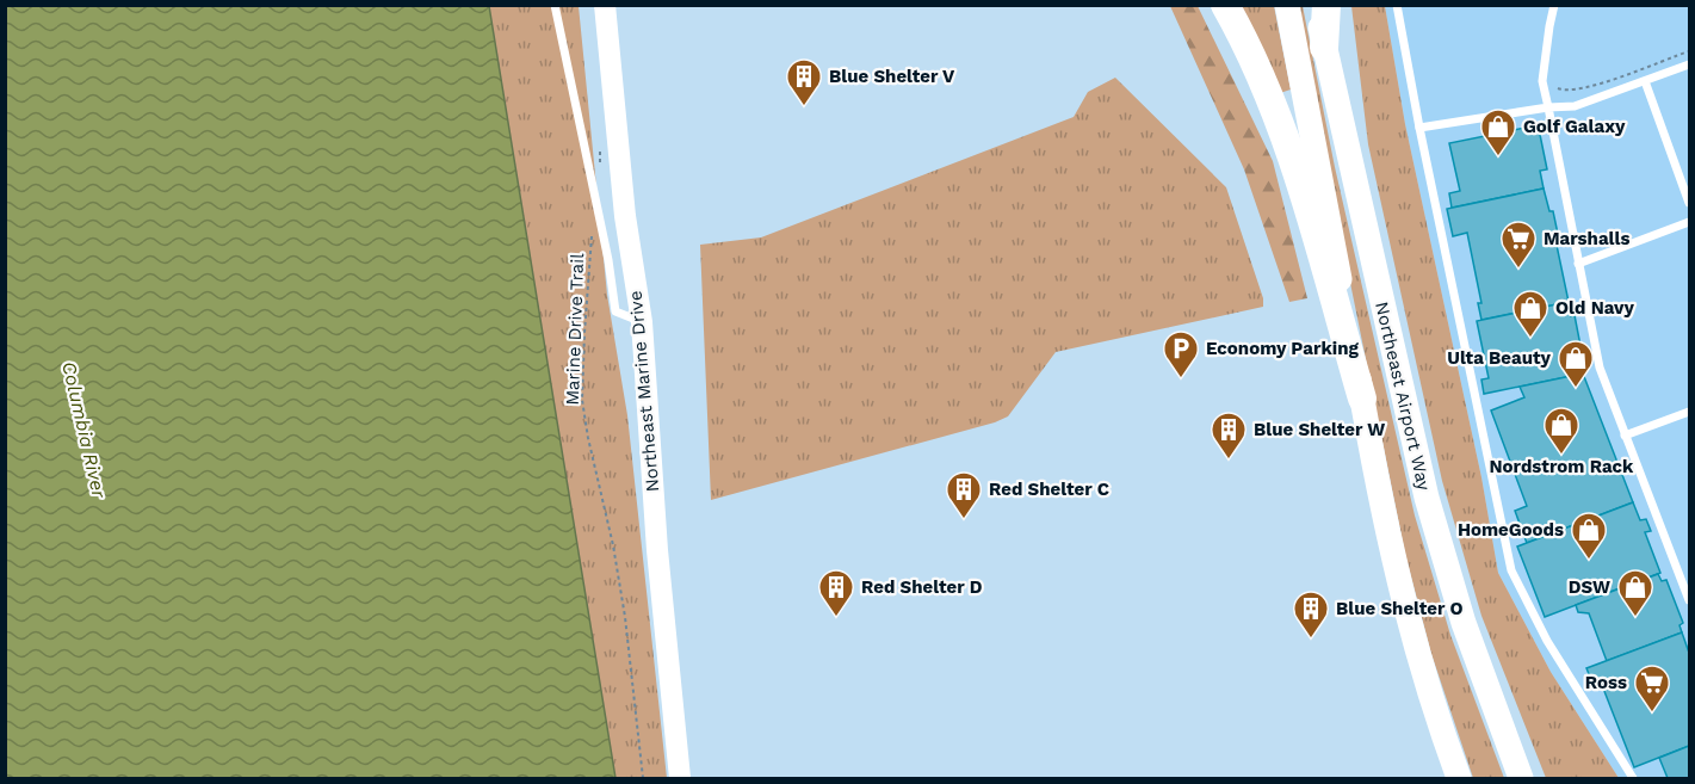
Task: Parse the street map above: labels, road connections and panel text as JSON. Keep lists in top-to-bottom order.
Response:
{
  "streets": {
    "main road": ["Northeast Marine Drive", "Northeast Airport Way"],
    "path": ["Marine Drive Trail"]
  },
  "water": ["Columbia River"],
  "places": {
    "building": [
      "Blue Shelter V",
      "Blue Shelter W",
      "Red Shelter C",
      "Red Shelter D",
      "Blue Shelter O"
    ],
    "shop": [
      "Golf Galaxy",
      "Old Navy",
      "Ulta Beauty",
      "Nordstrom Rack",
      "HomeGoods",
      "DSW"
    ],
    "supermarket": ["Marshalls", "Ross"],
    "parking": ["Economy Parking"]
  }
}
